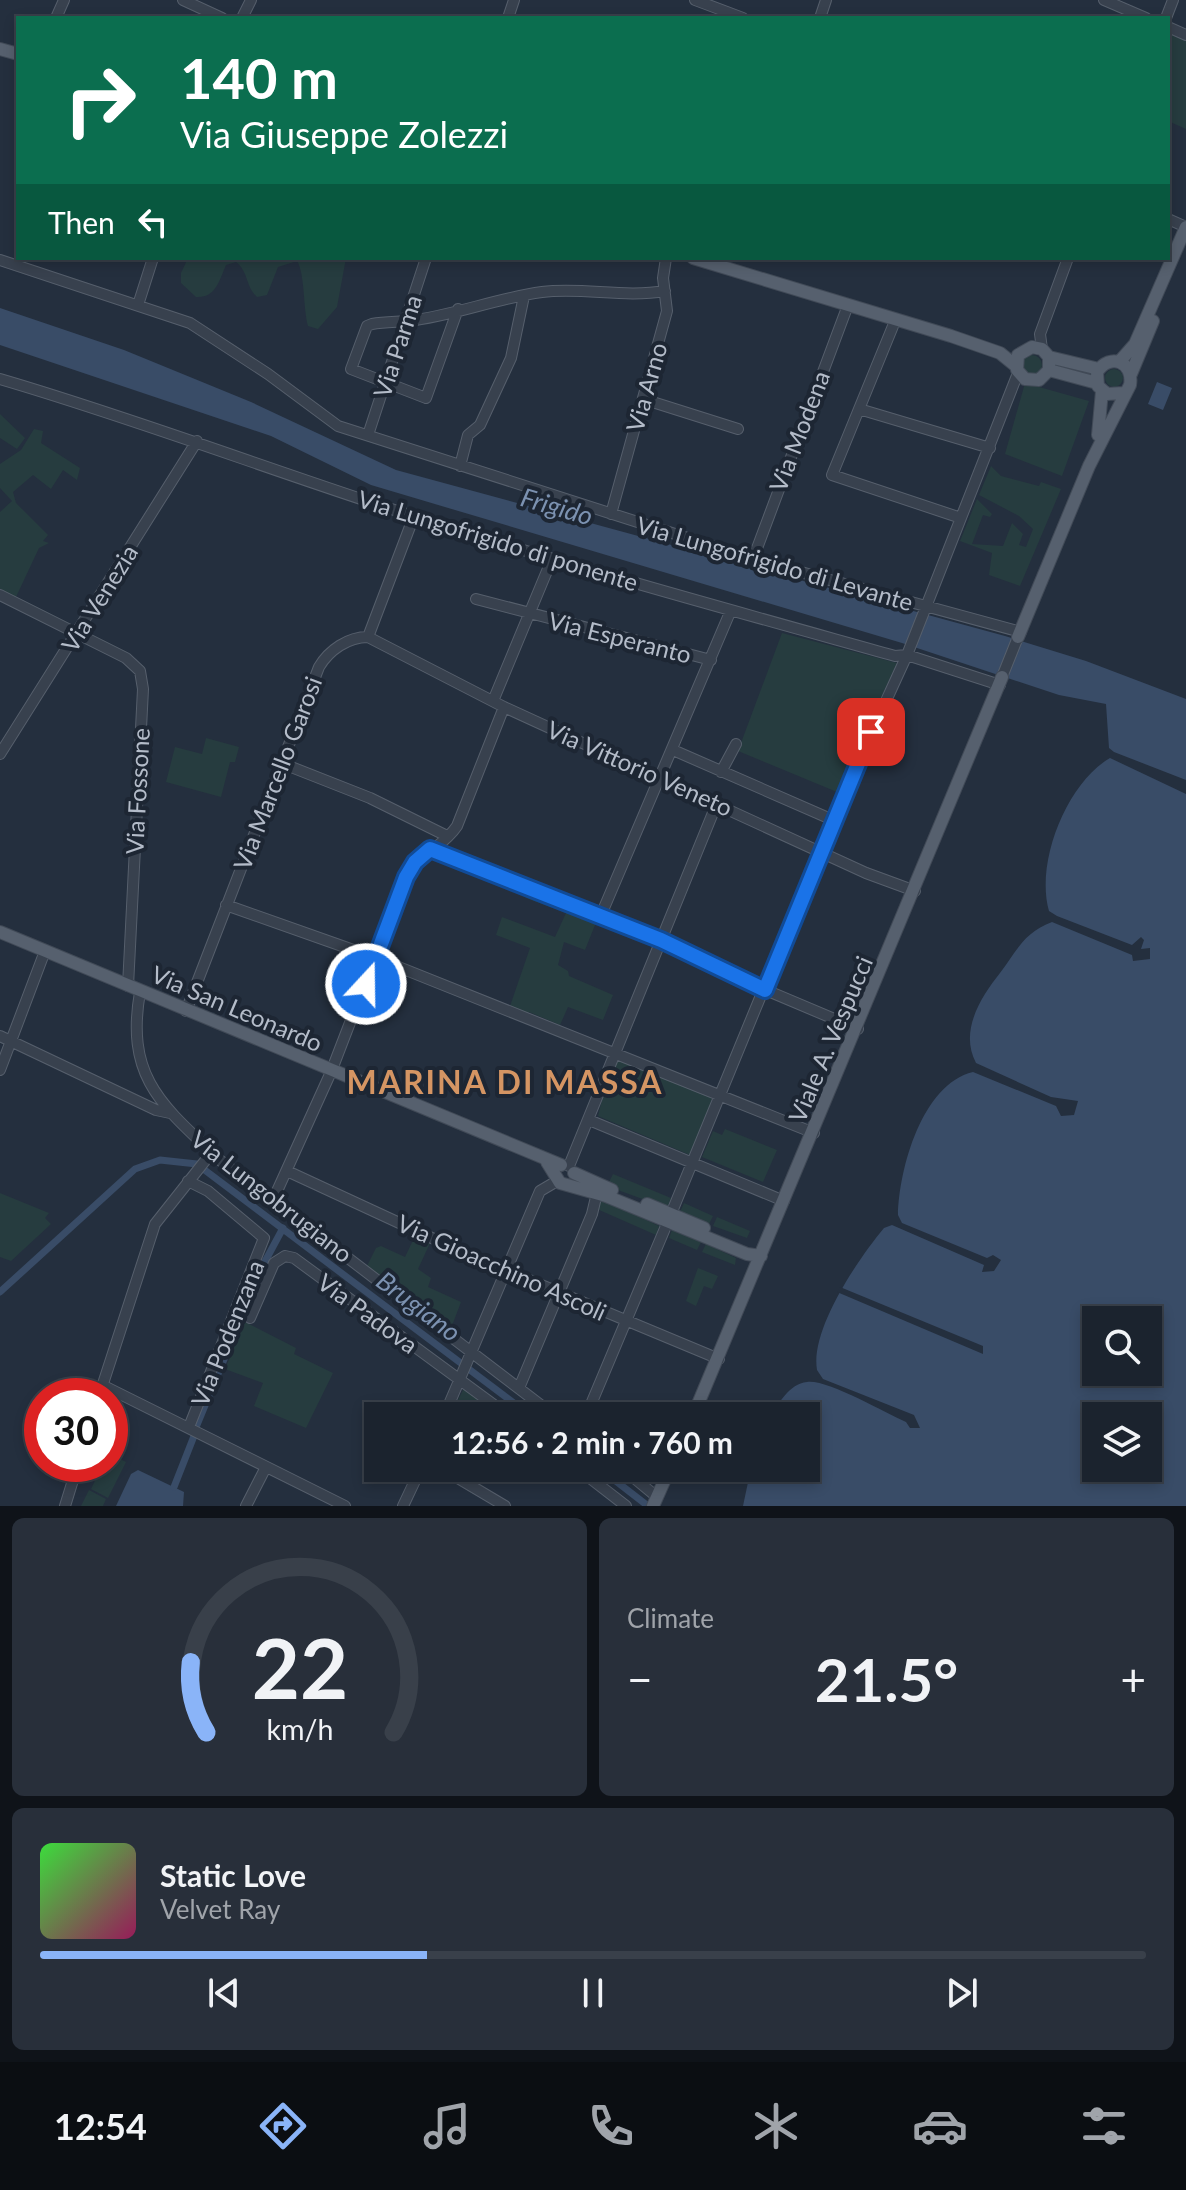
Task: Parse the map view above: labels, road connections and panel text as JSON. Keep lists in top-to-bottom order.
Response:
{
  "streets": {
    "main road": ["Via San Leonardo", "Viale A. Vespucci"],
    "street": [
      "Via Parma",
      "Via Arno",
      "Via Modena",
      "Via Lungofrigido di ponente",
      "Via Lungofrigido di Levante",
      "Via Venezia",
      "Via Esperanto",
      "Via Vittorio Veneto",
      "Via Marcello Garosi",
      "Via Fossone",
      "Via Lungobrugiano",
      "Via Gioacchino Ascoli",
      "Via Padova",
      "Via Podenzana"
    ]
  },
  "crossings": [
    ["Via Parma", "Via Lungofrigido di Levante"],
    ["Via Arno", "Via Lungofrigido di Levante"],
    ["Via Modena", "Via Lungofrigido di Levante"],
    ["Via Lungofrigido di ponente", "Via Venezia"],
    ["Via Lungofrigido di ponente", "Viale A. Vespucci"],
    ["Via Venezia", "Via Fossone"],
    ["Via Vittorio Veneto", "Via Marcello Garosi"],
    ["Via Vittorio Veneto", "Viale A. Vespucci"],
    ["Via Marcello Garosi", "Via San Leonardo"],
    ["Via Fossone", "Via San Leonardo"],
    ["Via Fossone", "Via Lungobrugiano"],
    ["Via San Leonardo", "Via Lungobrugiano"],
    ["Viale A. Vespucci", "Via Gioacchino Ascoli"]
  ],
  "districts": ["MARINA DI MASSA"],
  "water": ["Frigido", "Brugiano"],
  "page": {
    "turn": ["140 m", "Via Giuseppe Zolezzi"],
    "then": "Then",
    "limit": "30",
    "trip": "12:56 · 2 min · 760 m",
    "tile": "Climate",
    "heat": ["−", "21.5°", "+"],
    "song": ["Static Love", "Velvet Ray"],
    "tabs": "12:54",
    "gauge": ["22", "km/h"]
  }
}
